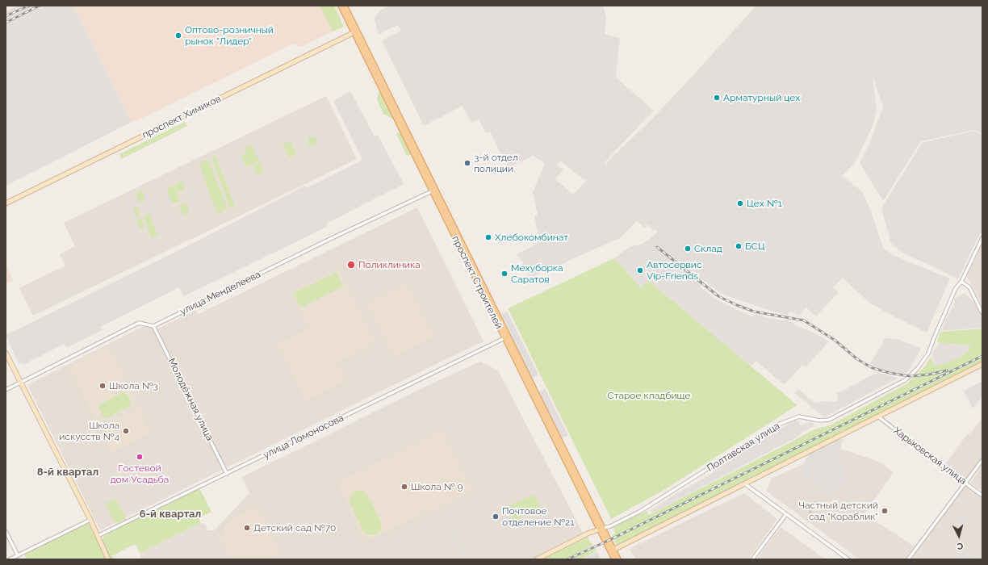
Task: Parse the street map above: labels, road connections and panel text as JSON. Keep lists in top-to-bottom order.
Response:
{
  "streets": {
    "main road": ["проспект Строителей"],
    "street": [
      "проспект Химиков",
      "улица Менделеева",
      "Молодёжная улица",
      "улица Ломоносова",
      "Полтавская улица",
      "Харьковская улица"
    ]
  },
  "crossings": [
    ["проспект Химиков", "проспект Строителей"],
    ["проспект Строителей", "улица Менделеева"],
    ["проспект Строителей", "улица Ломоносова"],
    ["проспект Строителей", "Полтавская улица"],
    ["улица Менделеева", "Молодёжная улица"],
    ["Молодёжная улица", "улица Ломоносова"]
  ],
  "districts": ["8-й квартал", "6-й квартал"],
  "parks": ["Старое кладбище"],
  "places": [
    "Оптово-розничный рынок \"Лидер\"",
    "Арматурный цех",
    "3-й отдел полиции",
    "Цех №1",
    "Хлебокомбинат",
    "БСЦ",
    "Склад",
    "Поликлиника",
    "Автосервис Vip-Friends",
    "Мехуборка Саратов",
    "Школа №3",
    "Школа искусств №4",
    "Гостевой дом Усадьба",
    "Школа № 9",
    "Частный детский сад \"Кораблик\"",
    "Почтовое отделение №21",
    "Детский сад №70"
  ],
  "north": "bottom"
}
